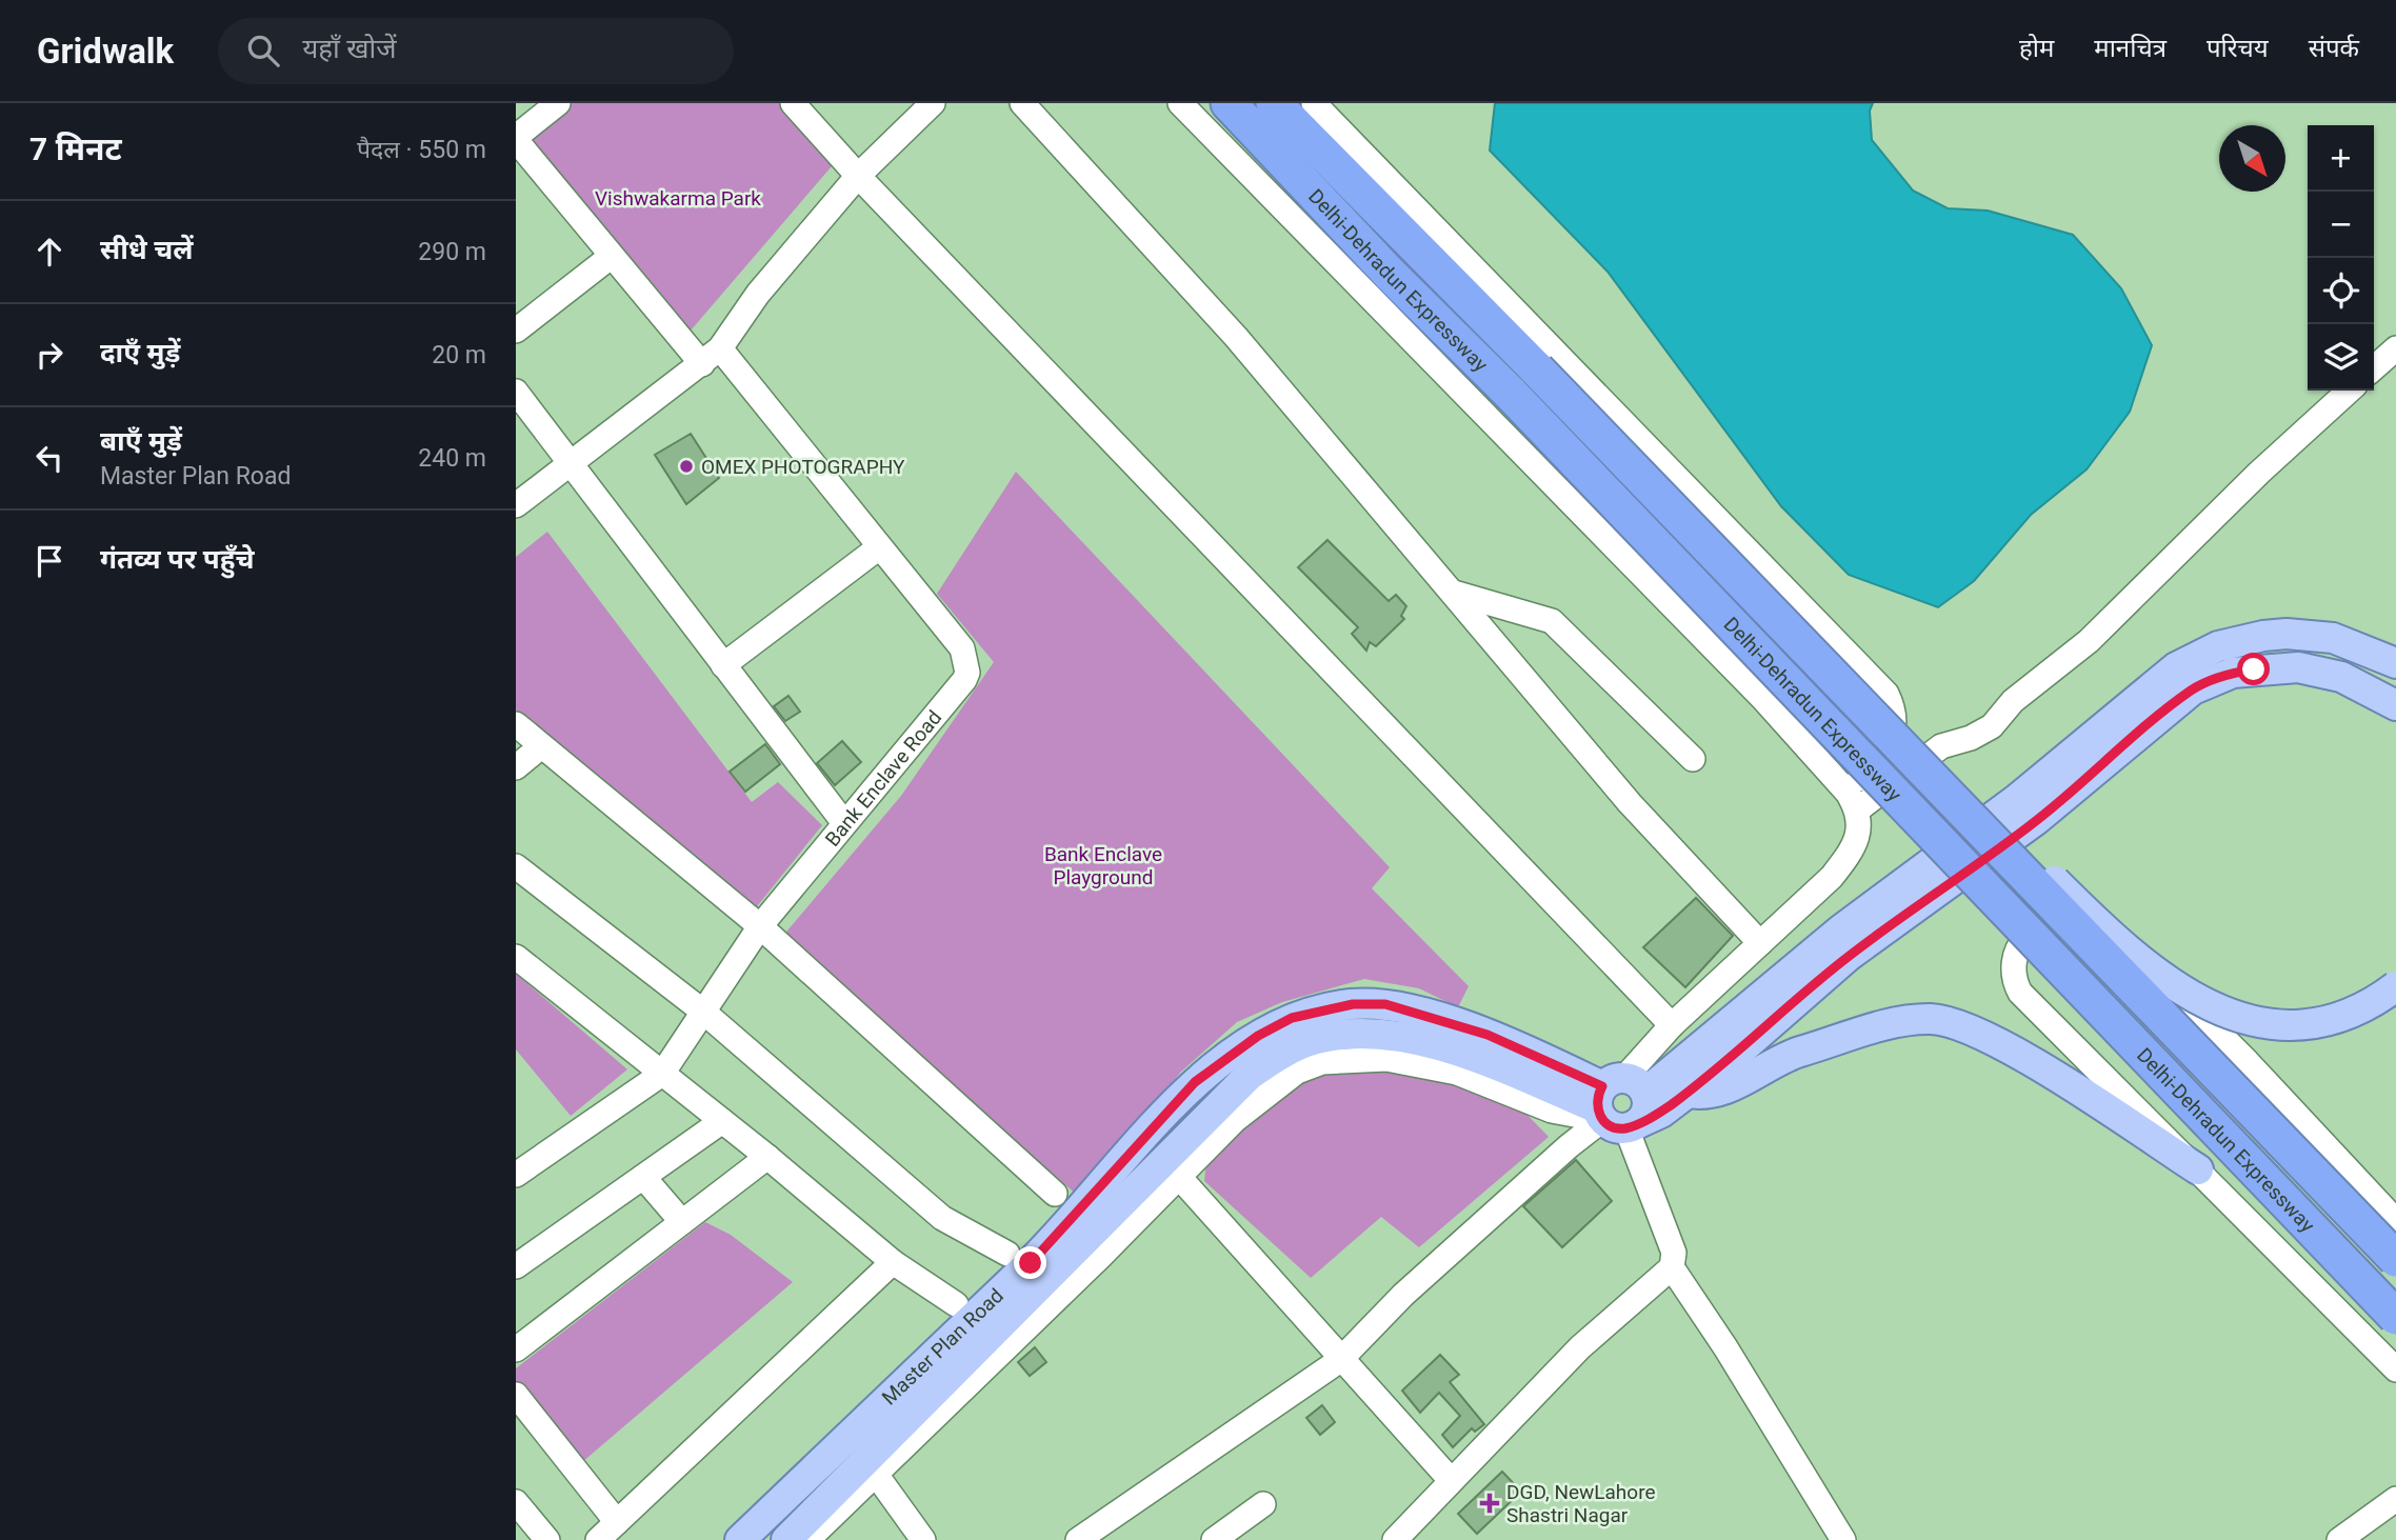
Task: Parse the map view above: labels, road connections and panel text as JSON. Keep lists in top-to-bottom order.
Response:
{
  "streets": {
    "highway": ["Delhi-Dehradun Expressway"],
    "main road": ["Master Plan Road"],
    "street": ["Bank Enclave Road"]
  },
  "parks": ["Vishwakarma Park", "Bank Enclave Playground"],
  "places": {
    "other": ["OMEX PHOTOGRAPHY"],
    "health": ["DGD, NewLahore Shastri Nagar"]
  },
  "north": "bottom right",
  "page": {
    "header": "Gridwalk",
    "search": "यहाँ खोजें",
    "nav": [
      "होम",
      "मानचित्र",
      "परिचय",
      "संपर्क"
    ],
    "heading": ["7 मिनट", "पैदल · 550 m"],
    "map_buttons": ["+", "−"],
    "list": [
      ["सीधे चलें", "290 m"],
      ["दाएँ मुड़ें", "20 m"],
      ["बाएँ मुड़ें", "Master Plan Road", "240 m"],
      "गंतव्य पर पहुँचे"
    ]
  }
}
